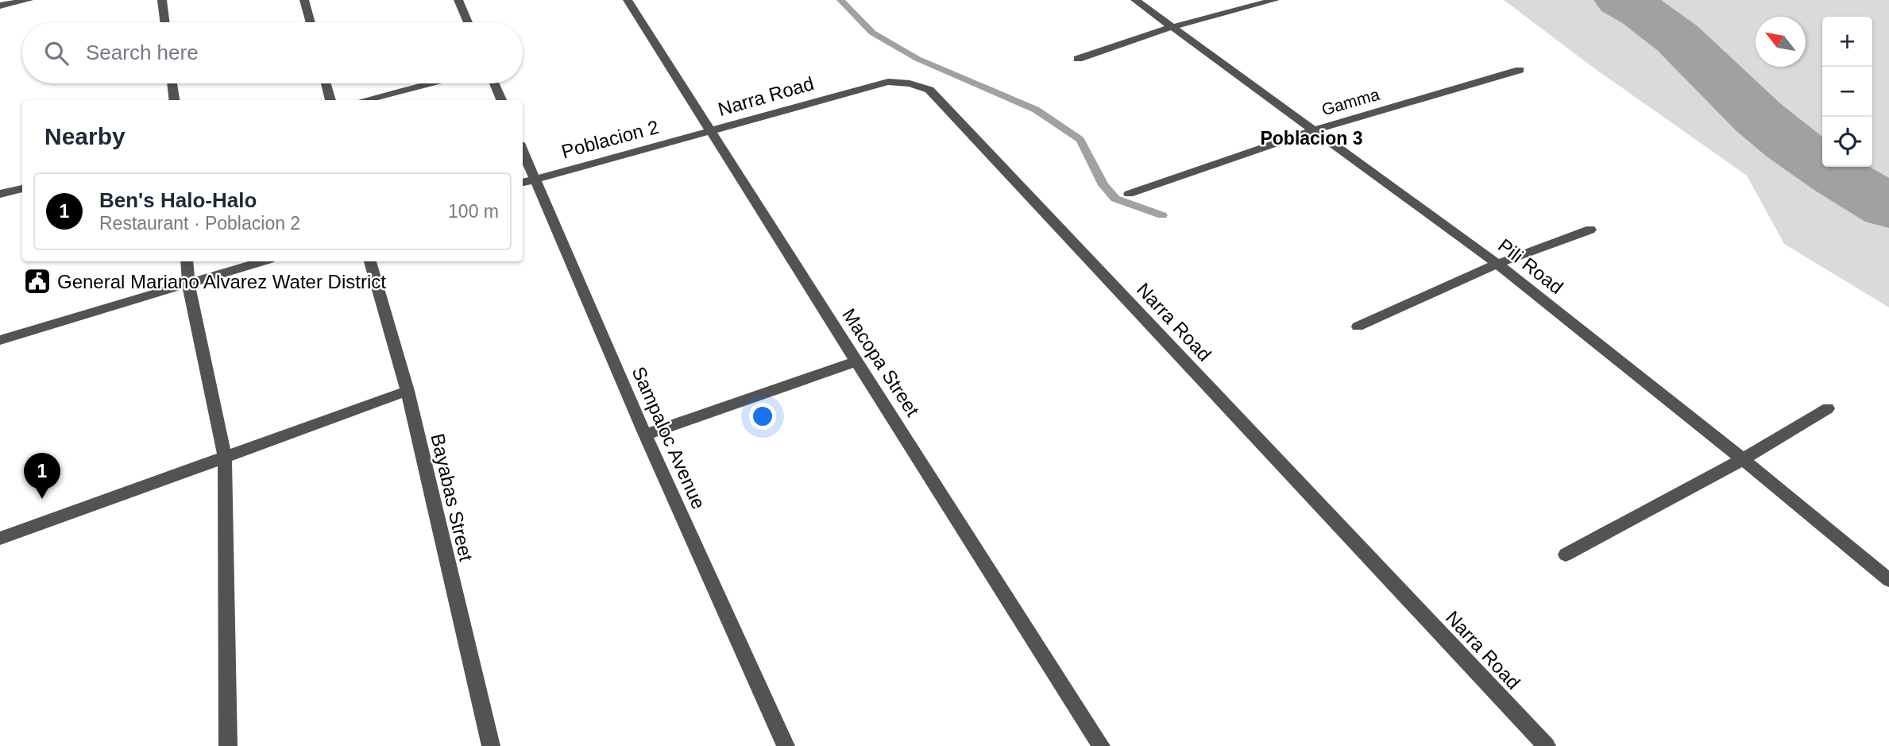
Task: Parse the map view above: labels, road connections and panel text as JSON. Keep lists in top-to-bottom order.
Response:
{
  "streets": {
    "street": [
      "Narra Road",
      "Gamma",
      "Poblacion 2",
      "Pili Road",
      "Macopa Street",
      "Sampaloc Avenue",
      "Bayabas Street"
    ]
  },
  "crossings": [
    ["Narra Road", "Poblacion 2"],
    ["Narra Road", "Macopa Street"],
    ["Gamma", "Pili Road"],
    ["Poblacion 2", "Macopa Street"],
    ["Poblacion 2", "Sampaloc Avenue"]
  ],
  "districts": ["Poblacion 3"],
  "places": {
    "public building": ["General Mariano Alvarez Water District"]
  },
  "north": "top left",
  "page": {
    "map_buttons": ["+", "−"],
    "search": "Search here",
    "heading": "Nearby",
    "list": [
      {
        "mark": "1",
        "name": "Ben's Halo-Halo",
        "note": "Restaurant · Poblacion 2",
        "value": "100 m"
      }
    ],
    "pins": "1"
  }
}
